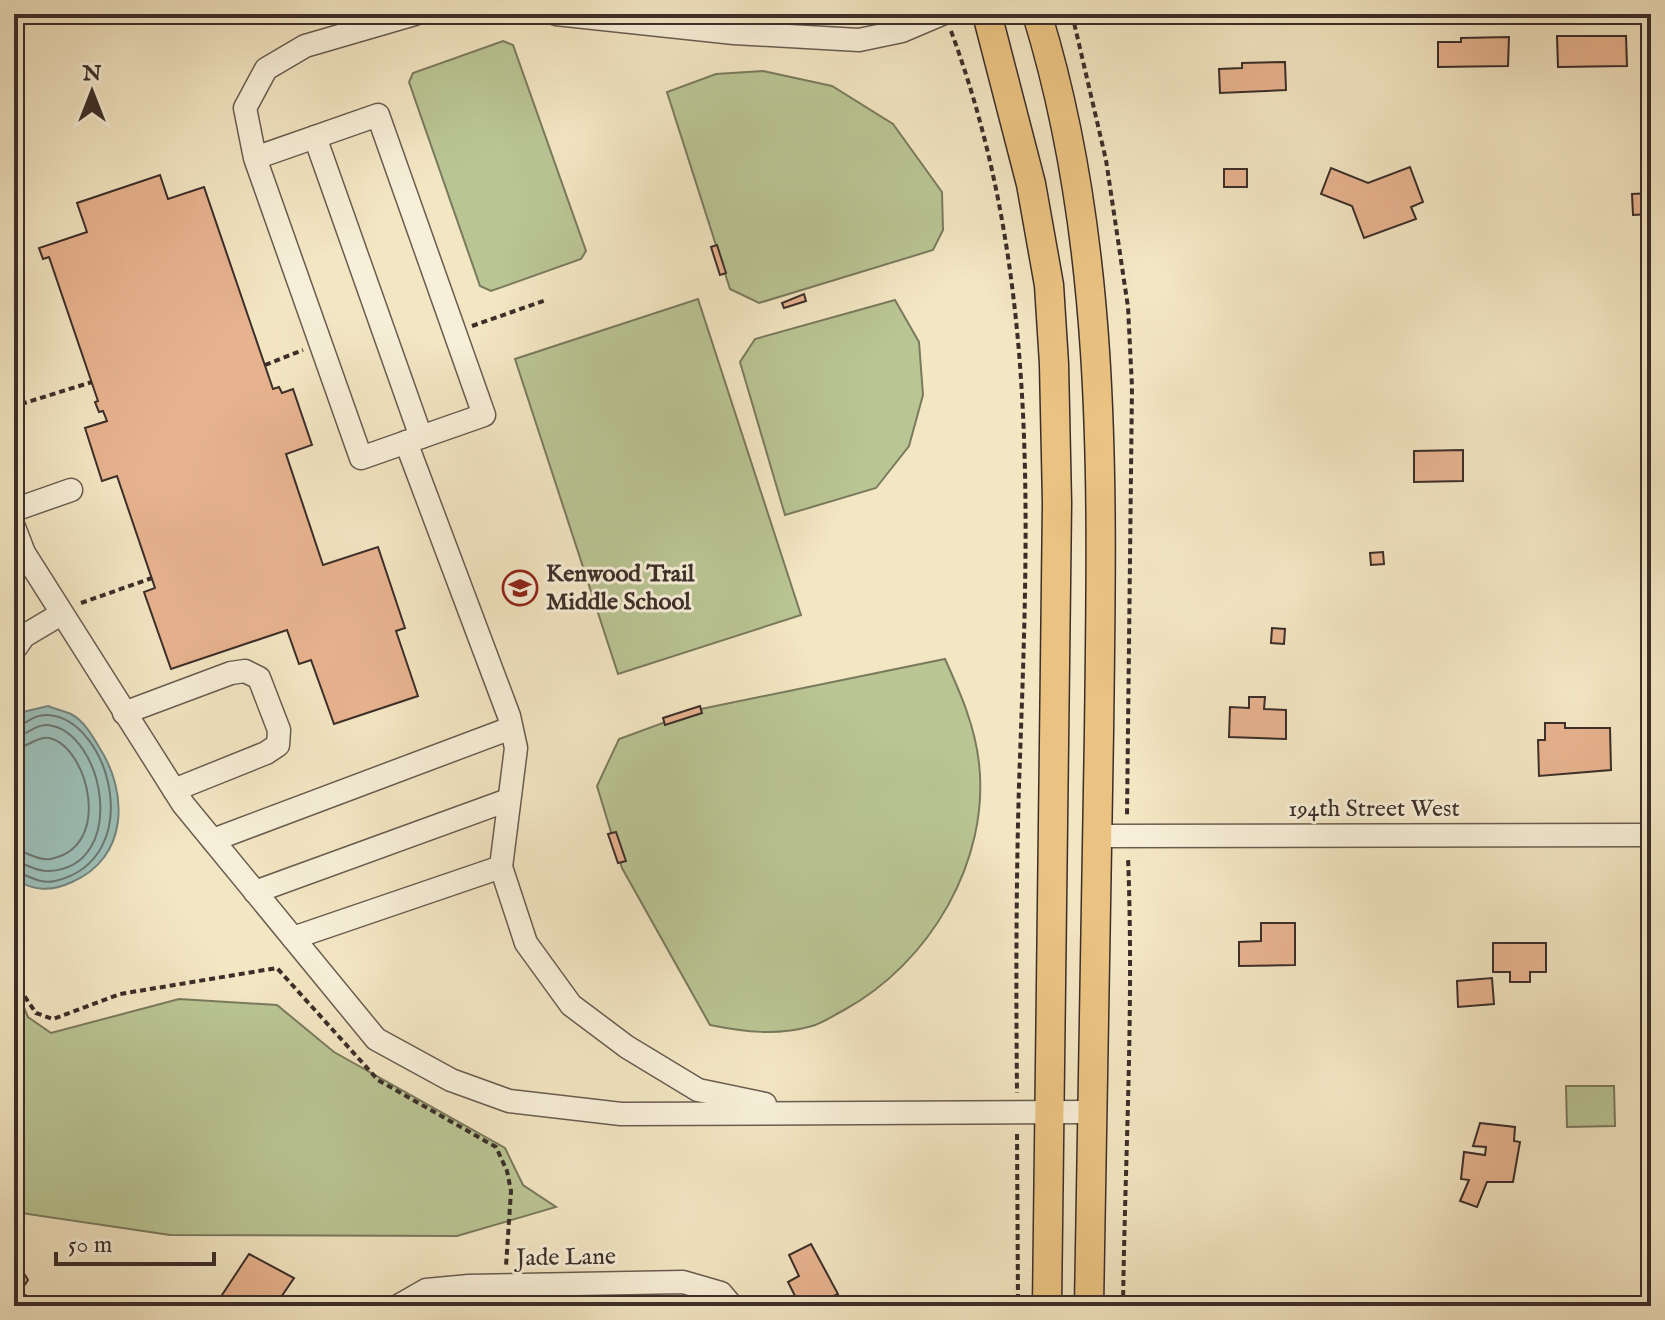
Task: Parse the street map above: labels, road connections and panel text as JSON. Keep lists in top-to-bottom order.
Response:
{
  "streets": {
    "street": ["194th Street West", "Jade Lane"]
  },
  "places": {
    "school or university": ["Kenwood Trail Middle School"]
  },
  "scale_bar": "50 m",
  "north": "top"
}
